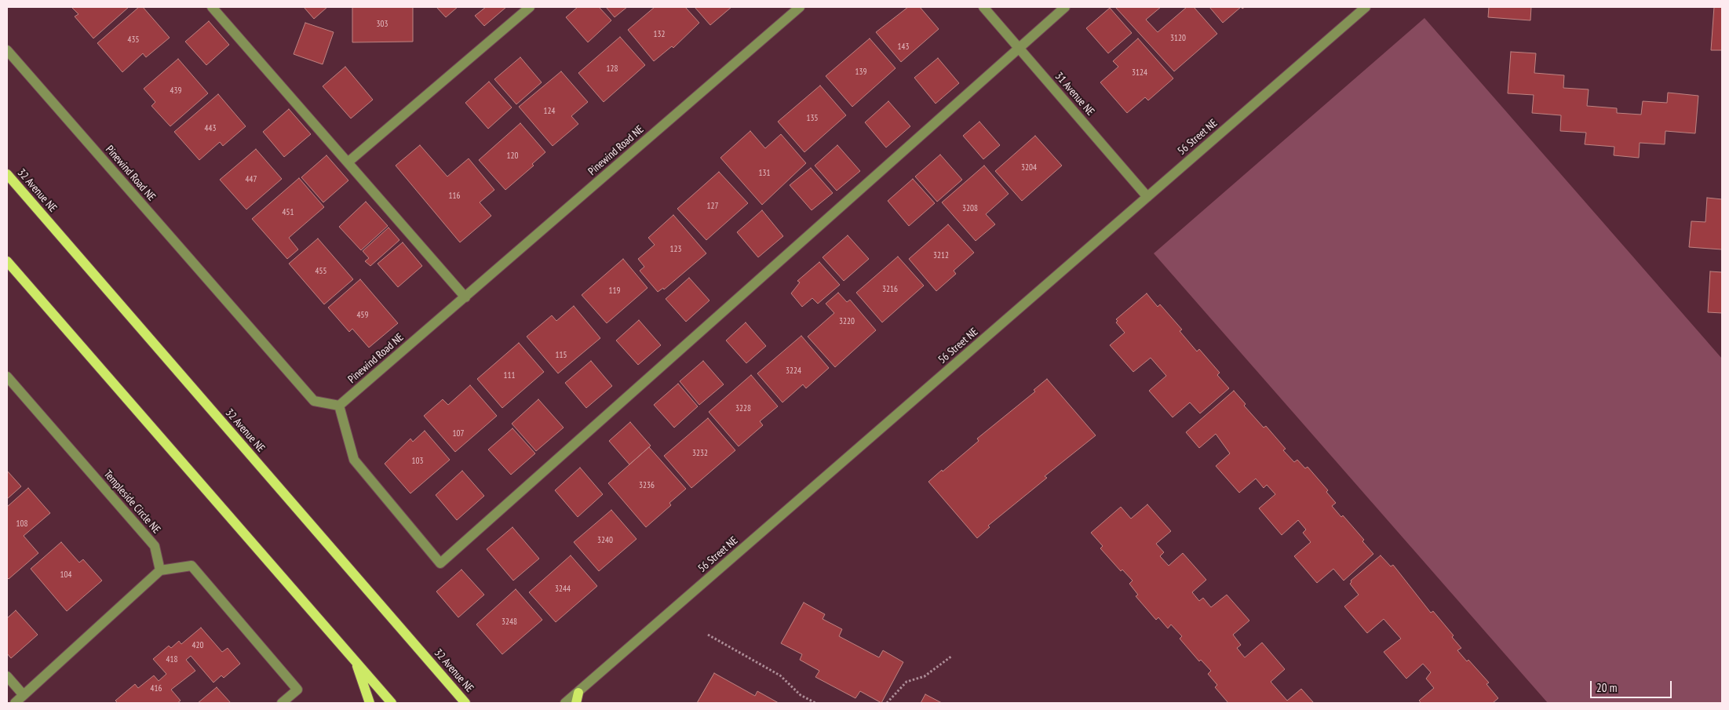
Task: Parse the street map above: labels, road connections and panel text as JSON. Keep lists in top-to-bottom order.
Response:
{
  "streets": {
    "main road": ["32 Avenue NE"],
    "street": [
      "31 Avenue NE",
      "56 Street NE",
      "Pinewind Road NE",
      "Templeside Circle NE"
    ]
  },
  "crossings": [
    ["31 Avenue NE", "56 Street NE"]
  ],
  "house_numbers": [
    "303",
    "132",
    "3120",
    "435",
    "143",
    "128",
    "139",
    "3124",
    "439",
    "124",
    "135",
    "443",
    "120",
    "3204",
    "131",
    "447",
    "116",
    "127",
    "3208",
    "451",
    "123",
    "3212",
    "455",
    "3216",
    "119",
    "459",
    "3220",
    "115",
    "3224",
    "111",
    "3228",
    "107",
    "3232",
    "103",
    "3236",
    "108",
    "3240",
    "104",
    "3244",
    "3248",
    "420",
    "418",
    "416"
  ],
  "scale_bar": "20 m"
}
